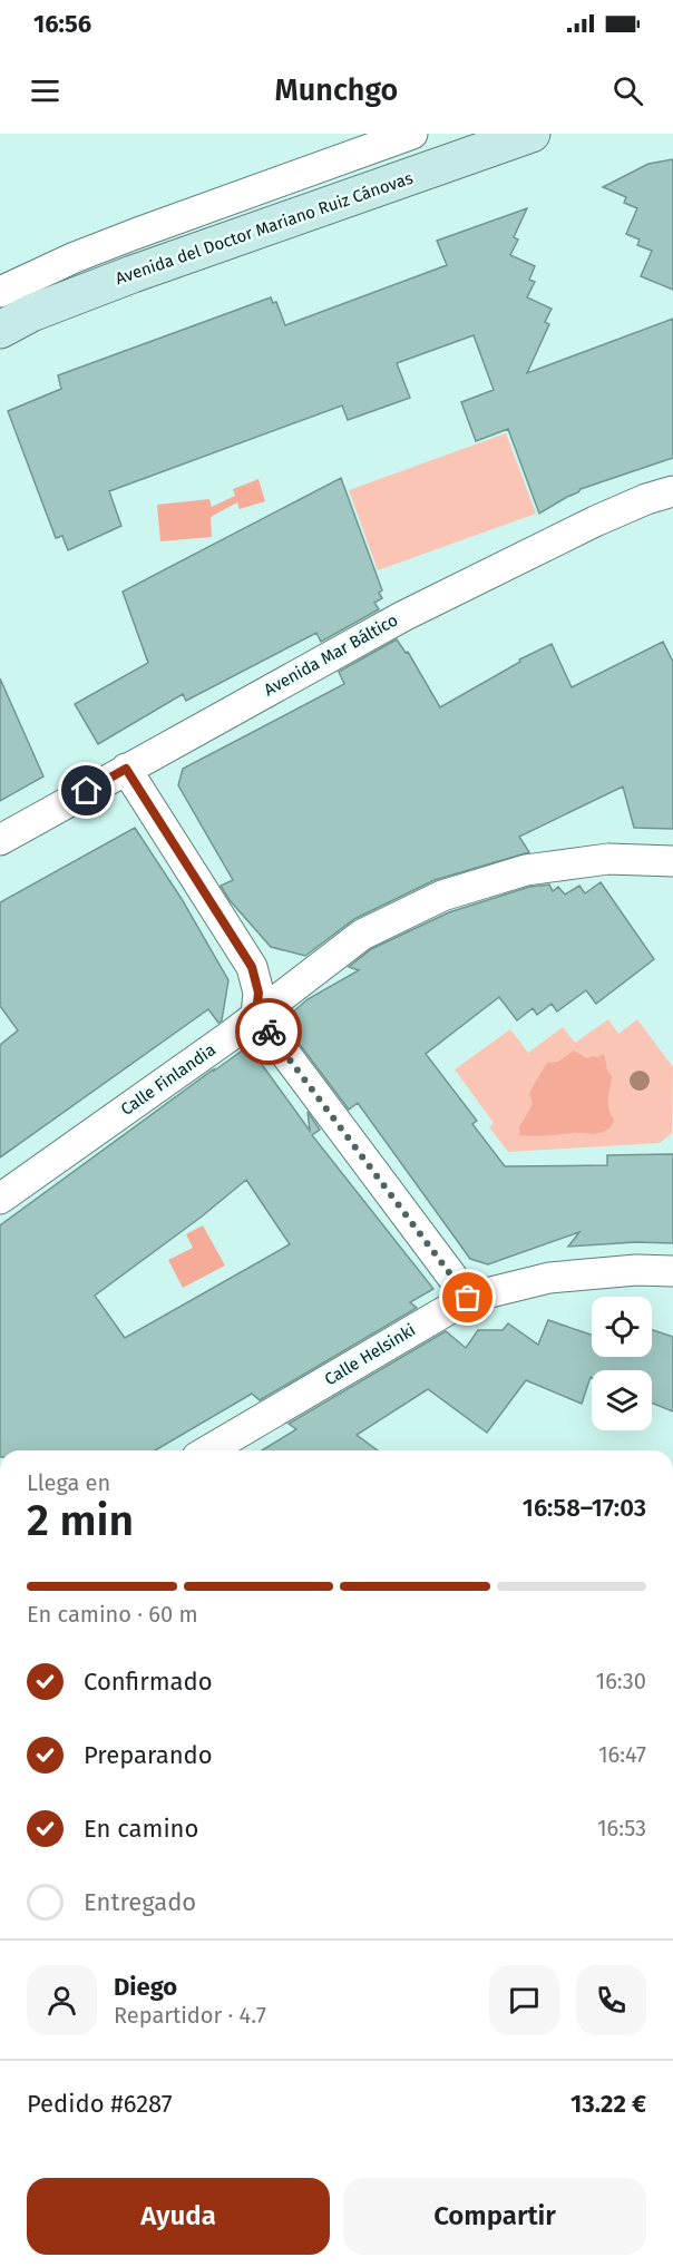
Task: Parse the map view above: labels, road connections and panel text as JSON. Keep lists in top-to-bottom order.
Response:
{
  "streets": {
    "street": [
      "Avenida del Doctor Mariano Ruiz Cánovas",
      "Avenida Mar Báltico",
      "Calle Finlandia",
      "Calle Helsinki"
    ]
  },
  "page": {
    "status": "16:56",
    "header": "Munchgo",
    "heading": ["2 min", "Llega en", "16:58–17:03"],
    "panel": [
      "Diego",
      "Repartidor · 4.7",
      "Pedido #6287",
      "13.22 €"
    ],
    "bar": "En camino · 60 m",
    "list": [
      ["Confirmado", "16:30"],
      ["Preparando", "16:47"],
      ["En camino", "16:53"],
      "Entregado"
    ],
    "buttons": ["Ayuda", "Compartir"]
  }
}
